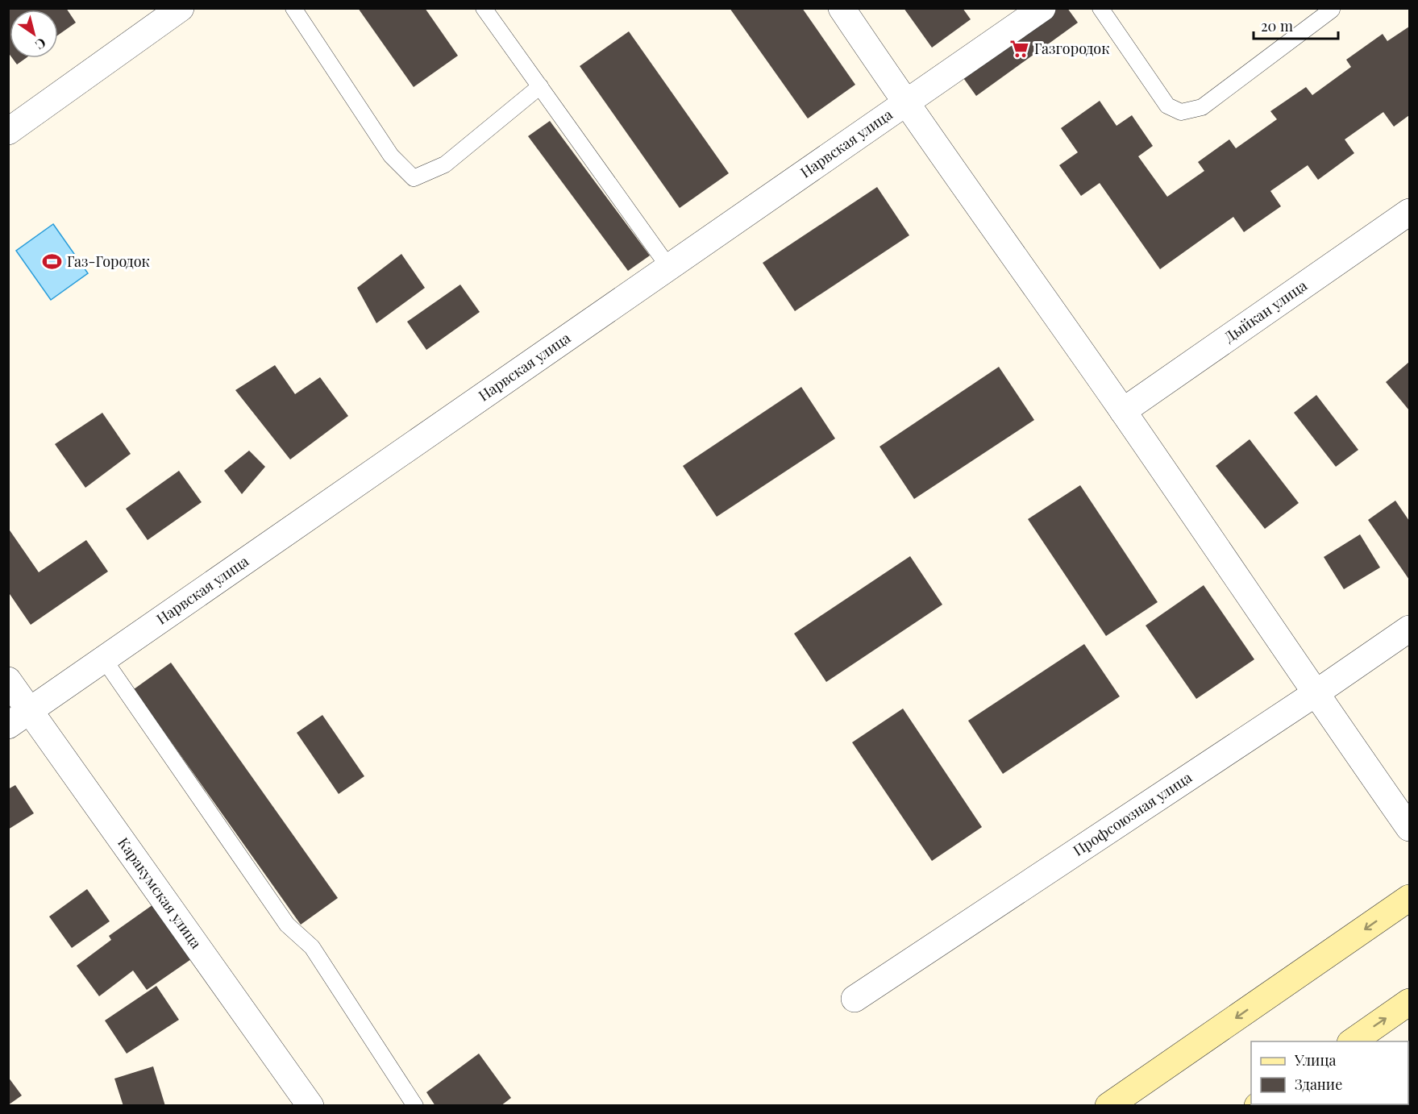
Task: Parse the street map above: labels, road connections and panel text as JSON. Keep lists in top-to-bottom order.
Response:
{
  "streets": {
    "street": [
      "Нарвская улица",
      "Дыйкан улица",
      "Профсоюзная улица",
      "Каракумская улица"
    ]
  },
  "crossings": [
    ["Нарвская улица", "Каракумская улица"]
  ],
  "places": {
    "supermarket": ["Газгородок"],
    "sports": ["Газ-Городок"]
  },
  "legend": ["Улица", "Здание"],
  "scale_bar": "20 m",
  "north": "bottom right"
}
